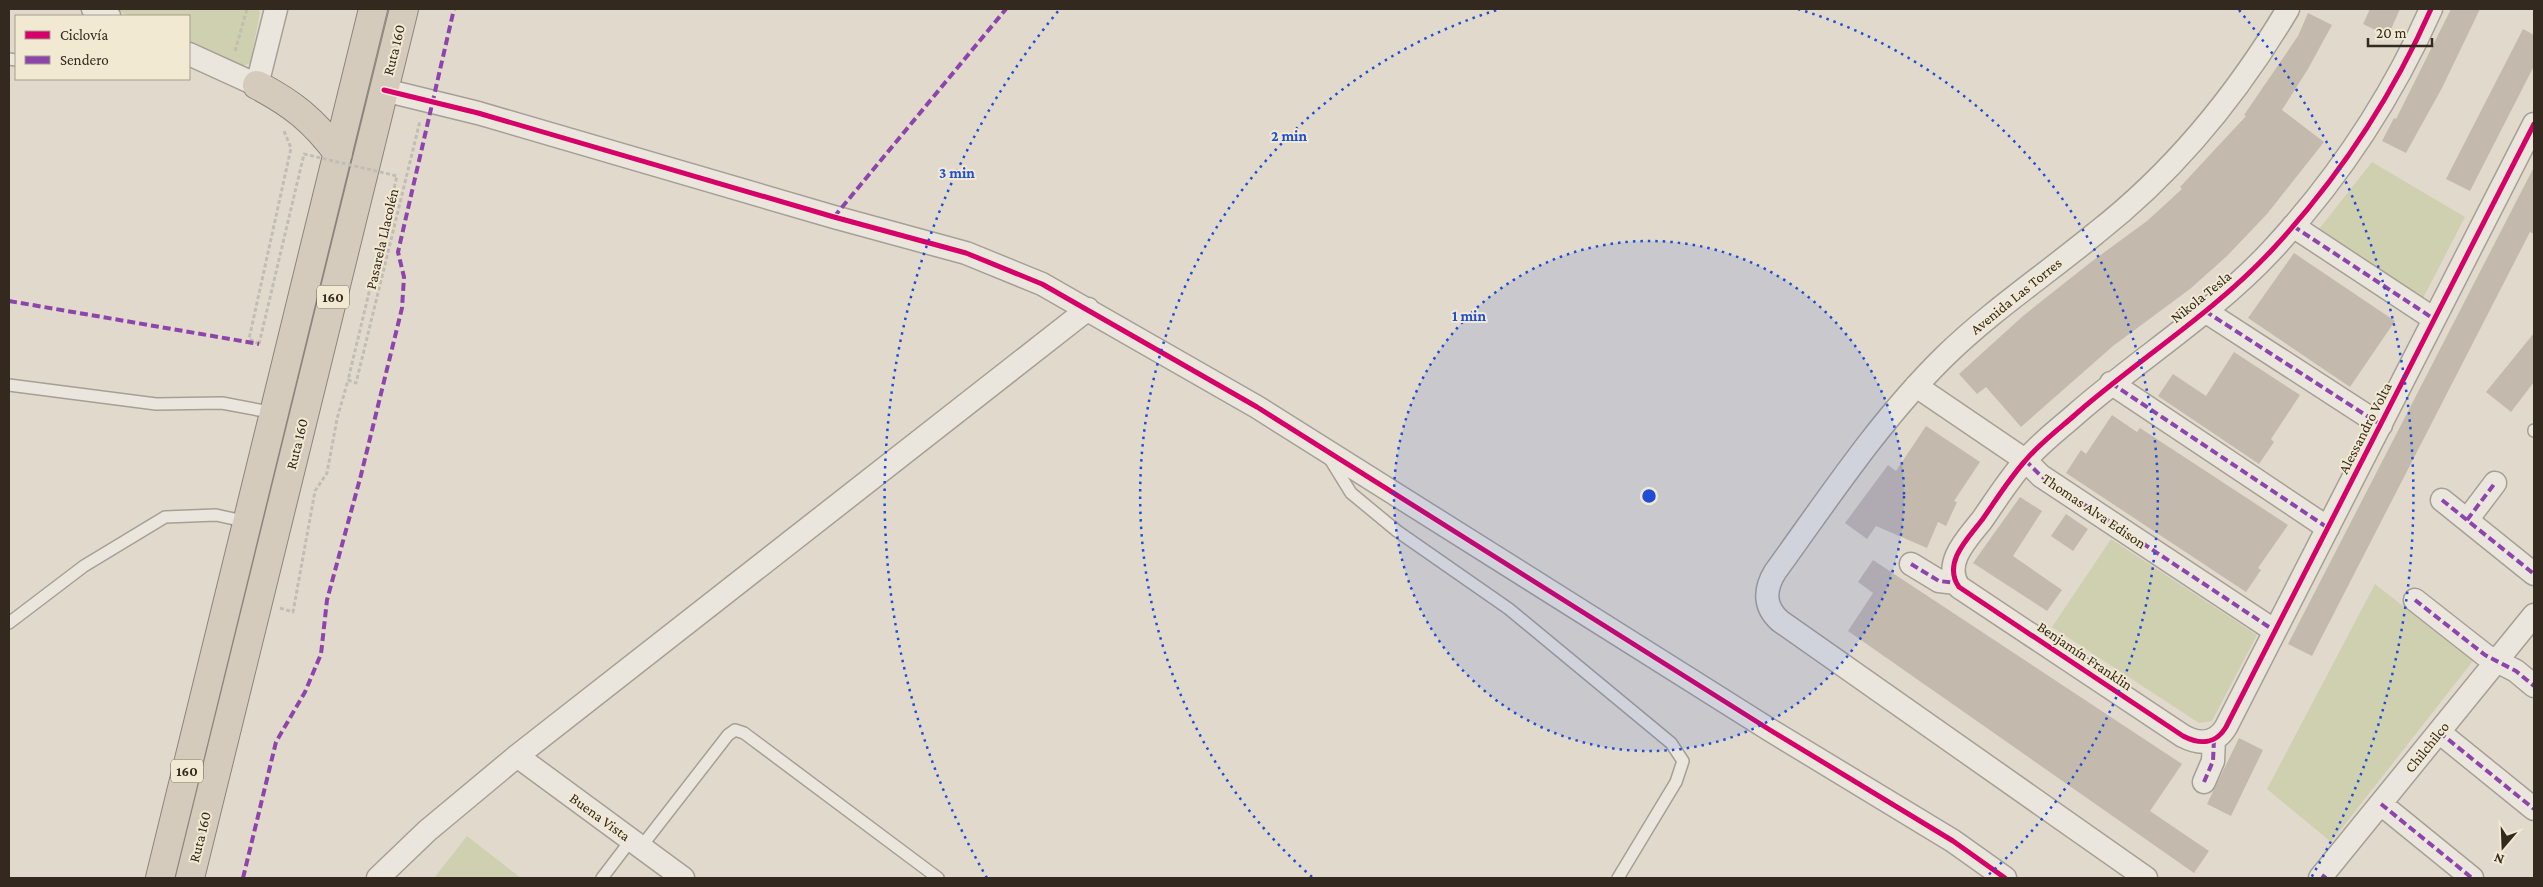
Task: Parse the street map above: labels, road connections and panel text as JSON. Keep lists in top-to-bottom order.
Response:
{
  "streets": {
    "highway": ["Ruta 160", "160"],
    "street": [
      "Avenida Las Torres",
      "Nikola Tesla",
      "Alessandro Volta",
      "Thomas Alva Edison",
      "Benjamín Franklin",
      "Chilchilco",
      "Buena Vista"
    ],
    "path": ["Pasarela Llacolén"]
  },
  "crossings": [
    ["Avenida Las Torres", "Thomas Alva Edison"],
    ["Nikola Tesla", "Thomas Alva Edison"],
    ["Nikola Tesla", "Benjamín Franklin"],
    ["Alessandro Volta", "Thomas Alva Edison"],
    ["Alessandro Volta", "Benjamín Franklin"]
  ],
  "legend": ["Ciclovía", "Sendero"],
  "scale_bar": "20 m",
  "north": "bottom",
  "rings": ["2 min", "3 min", "1 min"]
}
